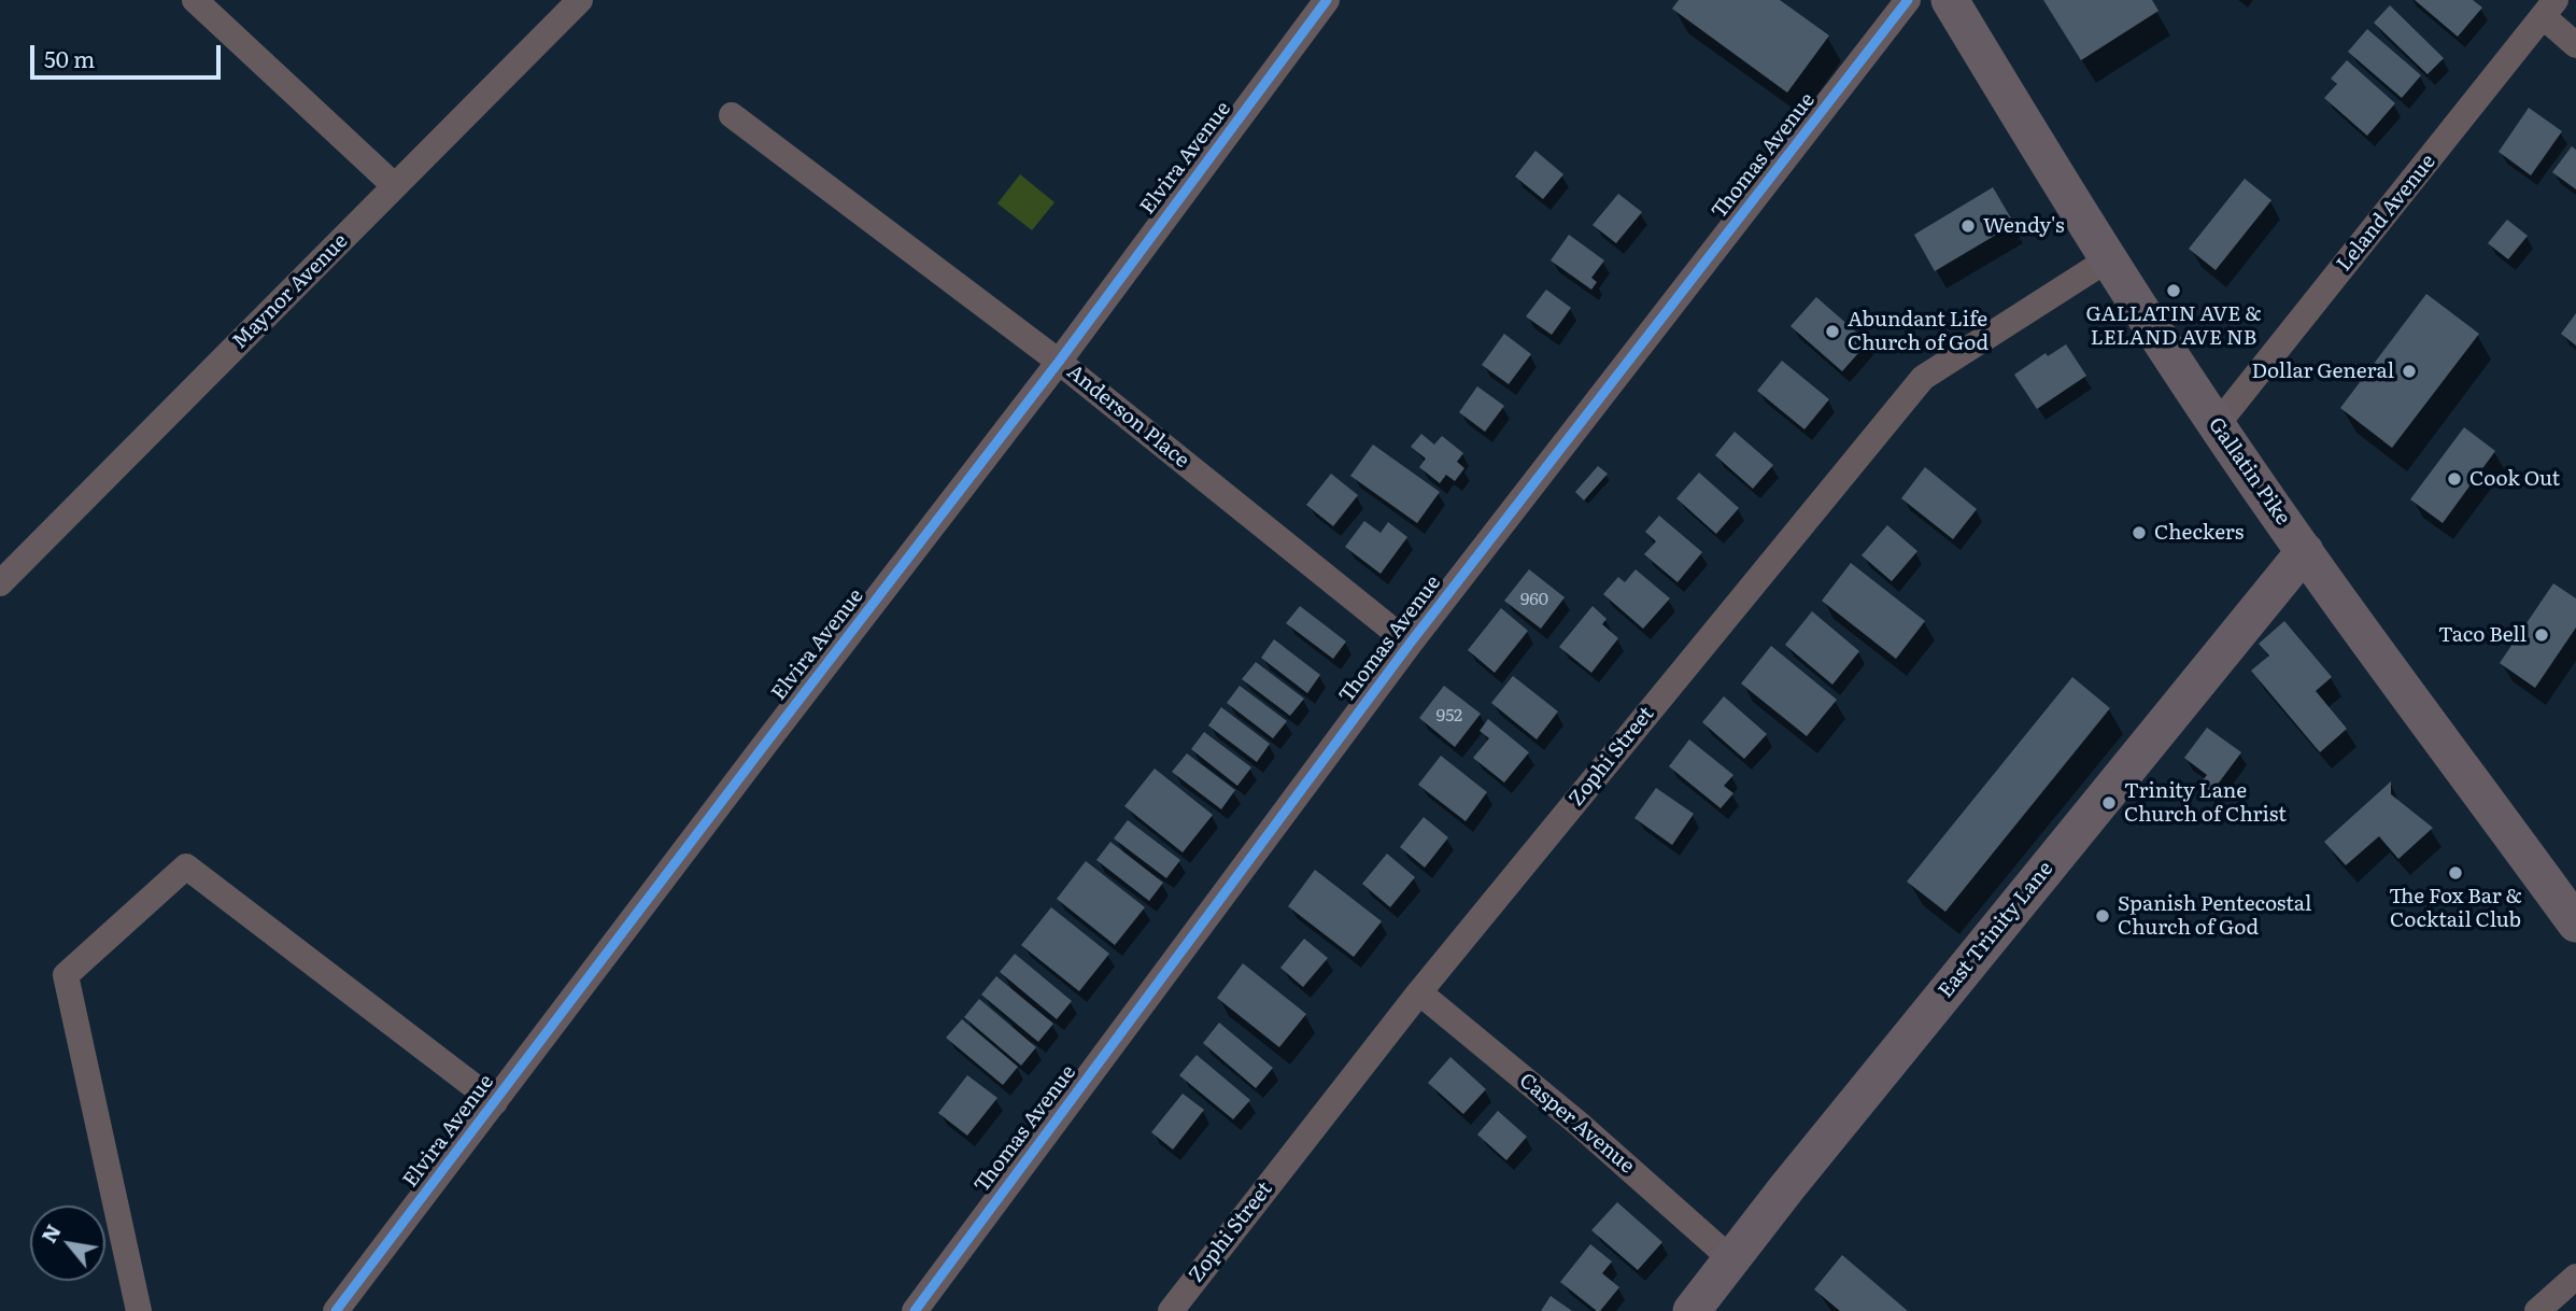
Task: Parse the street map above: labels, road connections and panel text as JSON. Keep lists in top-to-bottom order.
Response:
{
  "streets": {
    "main road": ["Gallatin Pike", "East Trinity Lane"],
    "street": [
      "Thomas Avenue",
      "Elvira Avenue",
      "Leland Avenue",
      "Maynor Avenue",
      "Anderson Place",
      "Zophi Street",
      "Casper Avenue"
    ]
  },
  "crossings": [
    ["Thomas Avenue", "Anderson Place"],
    ["Elvira Avenue", "Anderson Place"],
    ["Leland Avenue", "Gallatin Pike"],
    ["Gallatin Pike", "Zophi Street"],
    ["Gallatin Pike", "East Trinity Lane"],
    ["Zophi Street", "Casper Avenue"],
    ["East Trinity Lane", "Casper Avenue"]
  ],
  "places": [
    "Wendy's",
    "GALLATIN AVE & LELAND AVE NB",
    "Abundant Life Church of God",
    "Dollar General",
    "Cook Out",
    "Checkers",
    "Taco Bell",
    "Trinity Lane Church of Christ",
    "The Fox Bar & Cocktail Club",
    "Spanish Pentecostal Church of God"
  ],
  "house_numbers": ["960", "952"],
  "scale_bar": "50 m",
  "north": "top left"
}
